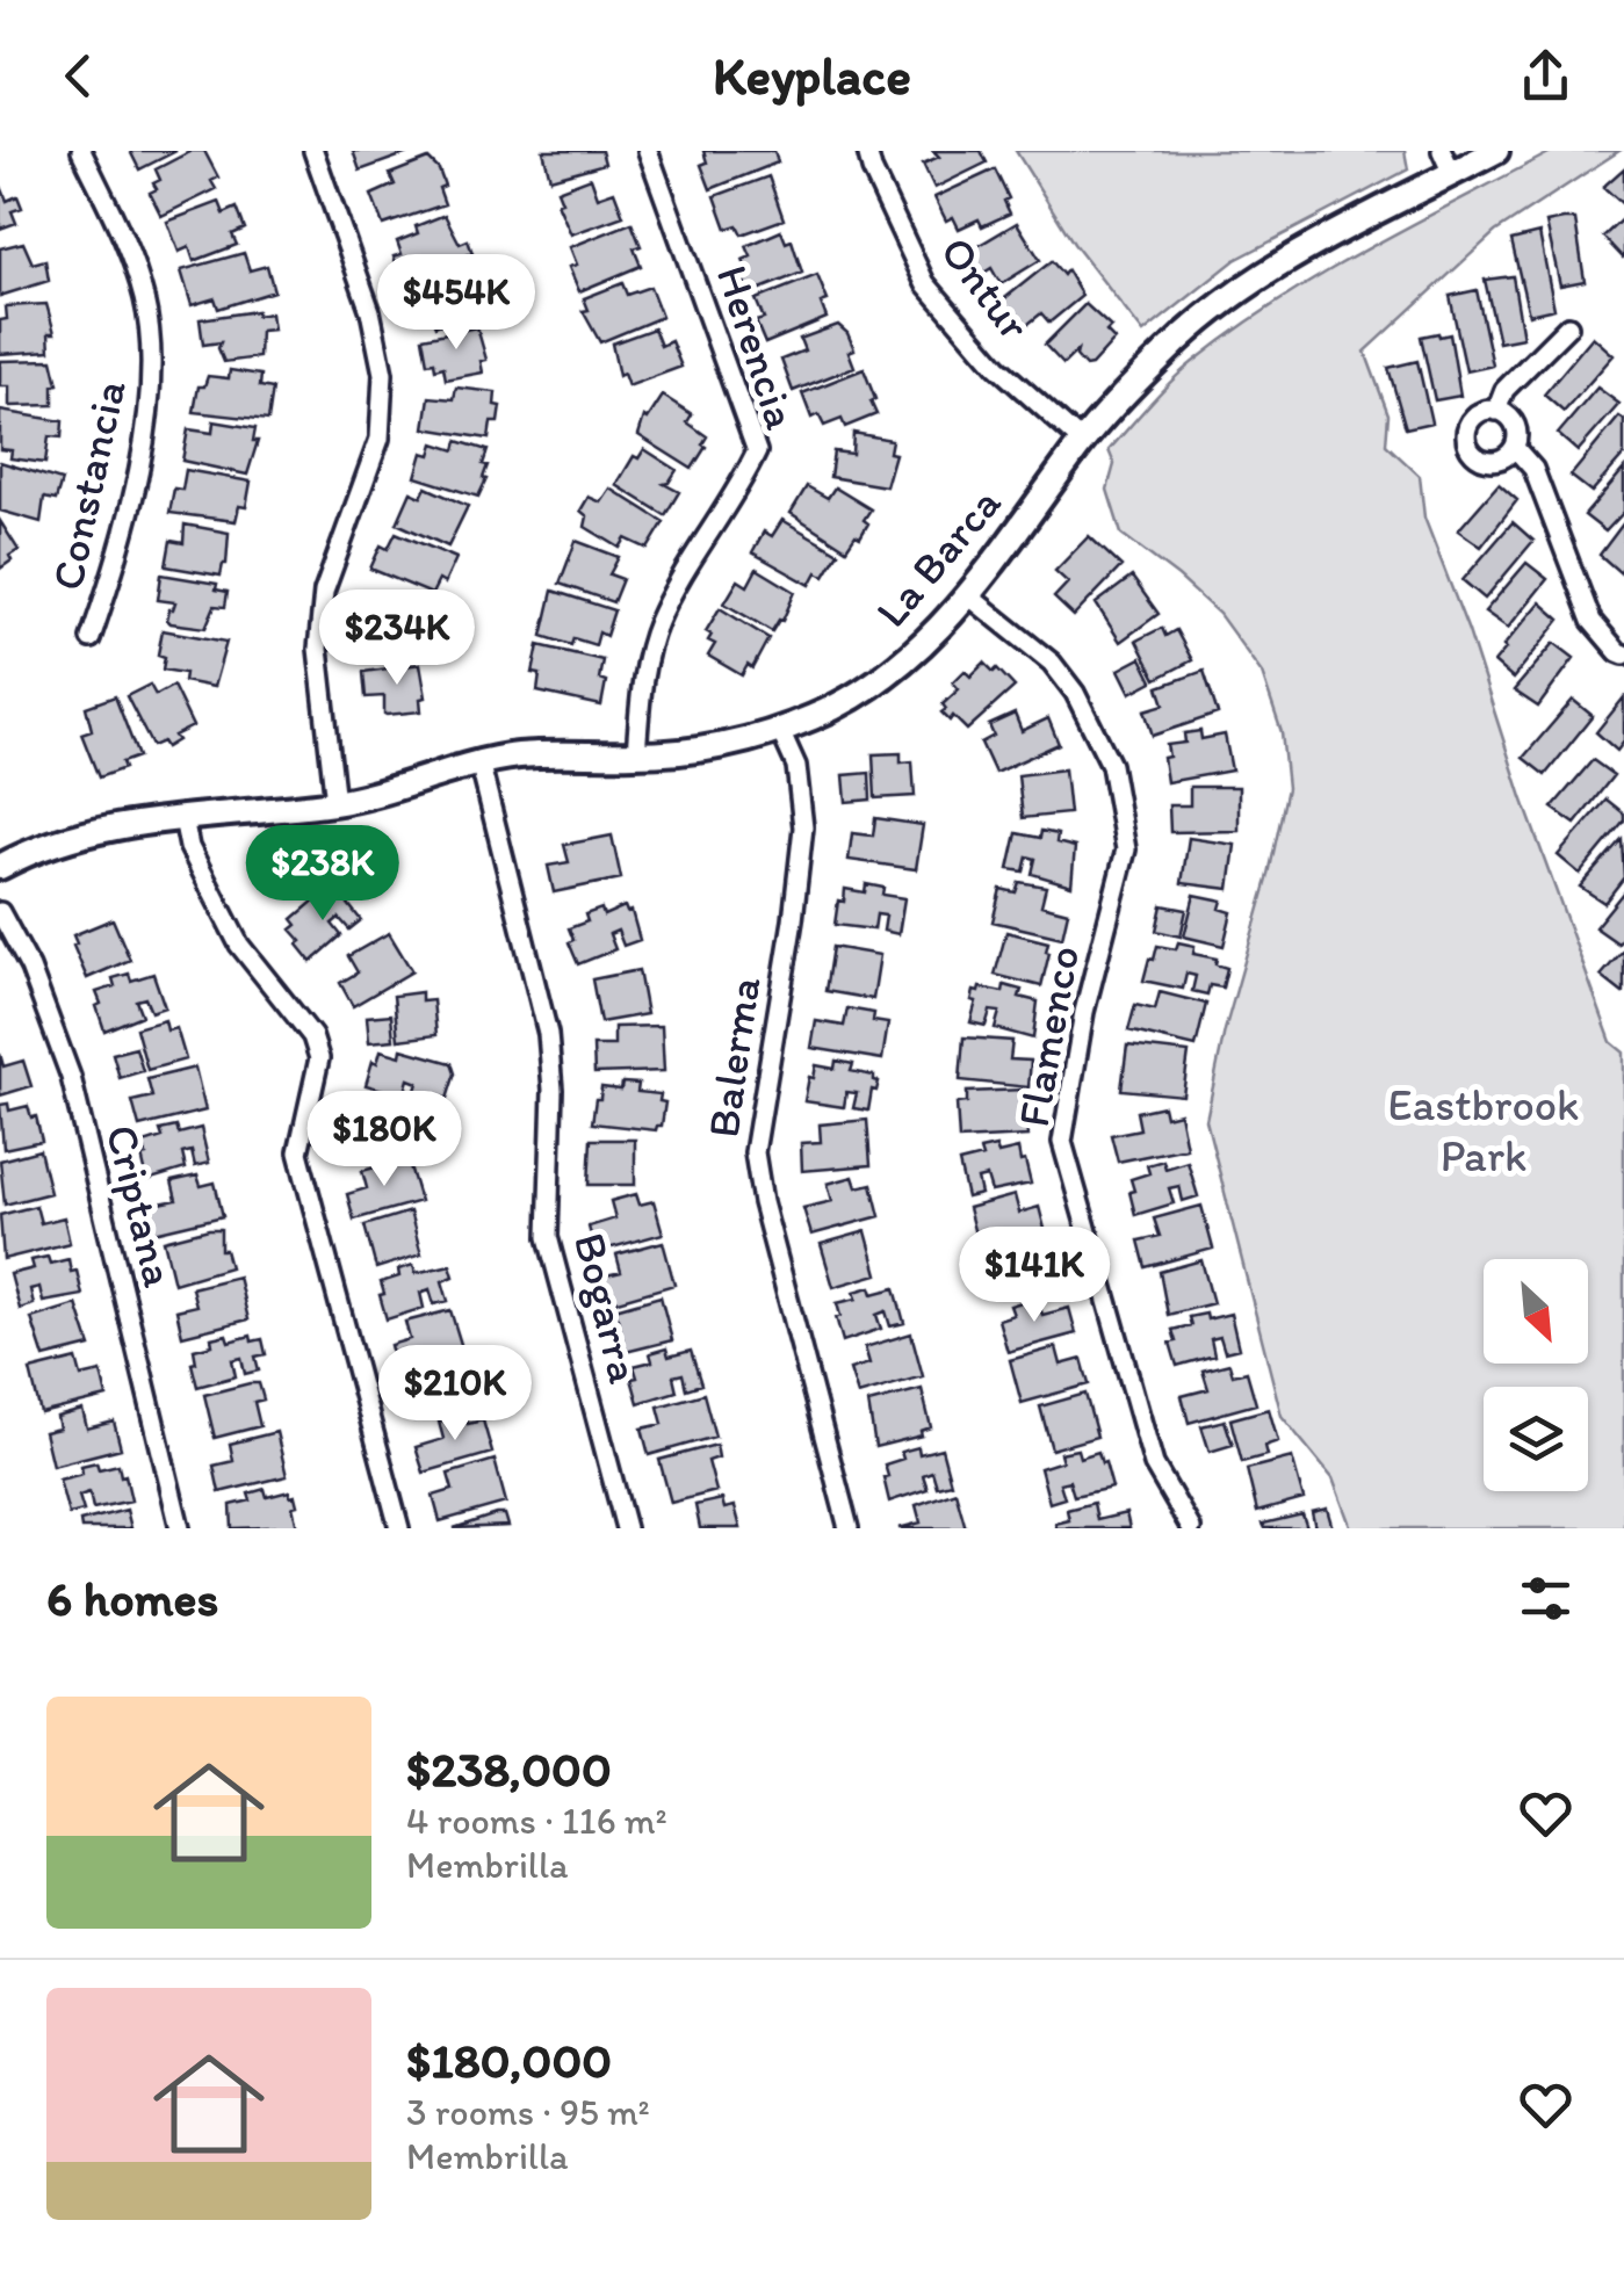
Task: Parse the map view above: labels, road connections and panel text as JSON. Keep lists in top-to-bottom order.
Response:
{
  "streets": {
    "street": [
      "Ontur",
      "Herencia",
      "Constancia",
      "La Barca",
      "Flamenco",
      "Balerma",
      "Criptana",
      "Bogarra"
    ]
  },
  "crossings": [
    ["Ontur", "La Barca"],
    ["Herencia", "La Barca"],
    ["La Barca", "Flamenco"],
    ["La Barca", "Balerma"],
    ["La Barca", "Bogarra"]
  ],
  "parks": ["Eastbrook Park"],
  "north": "bottom right",
  "page": {
    "header": "Keyplace",
    "price": [
      "$454K",
      "$234K",
      "$238K",
      "$180K",
      "$141K",
      "$210K"
    ],
    "heading": "6 homes",
    "list": [
      {
        "name": "$238,000",
        "note": "4 rooms · 116 m² · Membrilla"
      },
      {
        "name": "$180,000",
        "note": "3 rooms · 95 m² · Membrilla"
      }
    ]
  }
}
